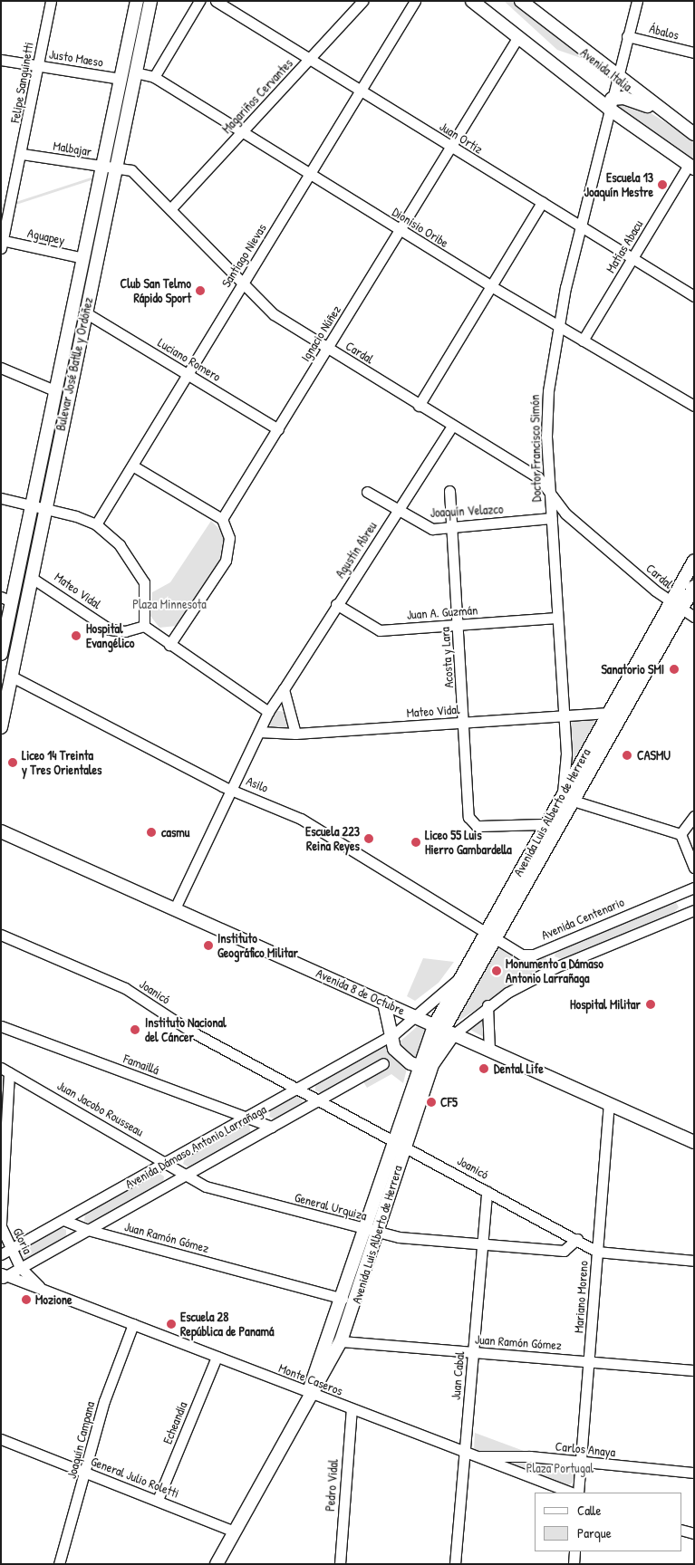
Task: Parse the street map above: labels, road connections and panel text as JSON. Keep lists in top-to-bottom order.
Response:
{
  "streets": {
    "main road": [
      "Avenida Italia",
      "Bulevar José Batlle y Ordóñez",
      "Avenida Luis Alberto de Herrera",
      "Avenida 8 de Octubre"
    ],
    "street": [
      "Ábalos",
      "Justo Maeso",
      "Felipe Sanguinetti",
      "Magariños Cervantes",
      "Juan Ortiz",
      "Malbajar",
      "Dionisio Oribe",
      "Aguapey",
      "Matías Abacu",
      "Santiago Nievas",
      "Ignacio Núñez",
      "Cardal",
      "Luciano Romero",
      "Doctor Francisco Simón",
      "Joaquín Velazco",
      "Agustín Abreu",
      "Mateo Vidal",
      "Juan A. Guzmán",
      "Acosta y Lara",
      "Asilo",
      "Avenida Centenario",
      "Joanicó",
      "Famaillá",
      "Juan Jacobo Rousseau",
      "Avenida Dámaso Antonio Larrañaga",
      "General Urquiza",
      "Juan Ramón Gómez",
      "Gloria",
      "Mariano Moreno",
      "Juan Cabal",
      "Monte Caseros",
      "Echeandía",
      "Joaquín Campana",
      "Carlos Anaya",
      "General Julio Roletti",
      "Pedro Vidal"
    ]
  },
  "crossings": [
    ["Ábalos", "Doctor Francisco Simón"],
    ["Justo Maeso", "Felipe Sanguinetti"],
    ["Justo Maeso", "Bulevar José Batlle y Ordóñez"],
    ["Avenida Italia", "Doctor Francisco Simón"],
    ["Felipe Sanguinetti", "Malbajar"],
    ["Felipe Sanguinetti", "Aguapey"],
    ["Magariños Cervantes", "Juan Ortiz"],
    ["Magariños Cervantes", "Dionisio Oribe"],
    ["Magariños Cervantes", "Cardal"],
    ["Juan Ortiz", "Matías Abacu"],
    ["Juan Ortiz", "Santiago Nievas"],
    ["Juan Ortiz", "Ignacio Núñez"],
    ["Juan Ortiz", "Doctor Francisco Simón"],
    ["Malbajar", "Cardal"],
    ["Malbajar", "Bulevar José Batlle y Ordóñez"],
    ["Dionisio Oribe", "Matías Abacu"],
    ["Dionisio Oribe", "Santiago Nievas"],
    ["Dionisio Oribe", "Ignacio Núñez"],
    ["Dionisio Oribe", "Bulevar José Batlle y Ordóñez"],
    ["Dionisio Oribe", "Doctor Francisco Simón"],
    ["Aguapey", "Bulevar José Batlle y Ordóñez"],
    ["Santiago Nievas", "Cardal"],
    ["Santiago Nievas", "Luciano Romero"],
    ["Ignacio Núñez", "Cardal"],
    ["Ignacio Núñez", "Luciano Romero"],
    ["Cardal", "Bulevar José Batlle y Ordóñez"],
    ["Cardal", "Doctor Francisco Simón"],
    ["Cardal", "Agustín Abreu"],
    ["Cardal", "Avenida Luis Alberto de Herrera"],
    ["Luciano Romero", "Bulevar José Batlle y Ordóñez"],
    ["Bulevar José Batlle y Ordóñez", "Mateo Vidal"],
    ["Bulevar José Batlle y Ordóñez", "Asilo"],
    ["Doctor Francisco Simón", "Joaquín Velazco"],
    ["Doctor Francisco Simón", "Mateo Vidal"],
    ["Doctor Francisco Simón", "Juan A. Guzmán"],
    ["Doctor Francisco Simón", "Avenida Luis Alberto de Herrera"],
    ["Joaquín Velazco", "Agustín Abreu"],
    ["Joaquín Velazco", "Acosta y Lara"],
    ["Agustín Abreu", "Mateo Vidal"],
    ["Agustín Abreu", "Juan A. Guzmán"],
    ["Agustín Abreu", "Asilo"],
    ["Agustín Abreu", "Avenida 8 de Octubre"],
    ["Mateo Vidal", "Acosta y Lara"],
    ["Mateo Vidal", "Avenida Luis Alberto de Herrera"],
    ["Juan A. Guzmán", "Acosta y Lara"],
    ["Acosta y Lara", "Avenida Luis Alberto de Herrera"],
    ["Asilo", "Avenida Luis Alberto de Herrera"],
    ["Asilo", "Avenida Centenario"],
    ["Avenida Luis Alberto de Herrera", "Avenida Centenario"],
    ["Avenida Luis Alberto de Herrera", "Joanicó"],
    ["Avenida Luis Alberto de Herrera", "Avenida 8 de Octubre"],
    ["Avenida Luis Alberto de Herrera", "Avenida Dámaso Antonio Larrañaga"],
    ["Avenida Luis Alberto de Herrera", "General Urquiza"],
    ["Avenida Luis Alberto de Herrera", "Juan Ramón Gómez"],
    ["Avenida Luis Alberto de Herrera", "Monte Caseros"],
    ["Avenida Luis Alberto de Herrera", "General Julio Roletti"],
    ["Joanicó", "Avenida Dámaso Antonio Larrañaga"],
    ["Joanicó", "General Urquiza"],
    ["Joanicó", "Mariano Moreno"],
    ["Joanicó", "Juan Cabal"],
    ["Avenida 8 de Octubre", "Avenida Dámaso Antonio Larrañaga"],
    ["Avenida 8 de Octubre", "Mariano Moreno"],
    ["Famaillá", "Avenida Dámaso Antonio Larrañaga"],
    ["Juan Jacobo Rousseau", "Avenida Dámaso Antonio Larrañaga"],
    ["Juan Jacobo Rousseau", "General Urquiza"],
    ["Juan Jacobo Rousseau", "Gloria"],
    ["Avenida Dámaso Antonio Larrañaga", "General Urquiza"],
    ["Avenida Dámaso Antonio Larrañaga", "Juan Ramón Gómez"],
    ["Avenida Dámaso Antonio Larrañaga", "Gloria"],
    ["Avenida Dámaso Antonio Larrañaga", "Monte Caseros"],
    ["General Urquiza", "Juan Cabal"],
    ["Juan Ramón Gómez", "Mariano Moreno"],
    ["Juan Ramón Gómez", "Juan Cabal"],
    ["Gloria", "Monte Caseros"],
    ["Mariano Moreno", "Carlos Anaya"],
    ["Juan Cabal", "Monte Caseros"],
    ["Juan Cabal", "Carlos Anaya"],
    ["Monte Caseros", "Echeandía"],
    ["Monte Caseros", "Joaquín Campana"],
    ["Monte Caseros", "Carlos Anaya"],
    ["Monte Caseros", "Pedro Vidal"],
    ["Echeandía", "General Julio Roletti"],
    ["Joaquín Campana", "General Julio Roletti"]
  ],
  "parks": ["Plaza Minnesota", "Plaza Portugal"],
  "places": [
    "Escuela 13 Joaquín Mestre",
    "Club San Telmo Rápido Sport",
    "Hospital Evangélico",
    "Sanatorio SMI",
    "CASMU",
    "Liceo 14 Treinta y Tres Orientales",
    "casmu",
    "Escuela 223 Reina Reyes",
    "Liceo 55 Luis Hierro Gambardella",
    "Instituto Geográfico Militar",
    "Monumento a Dámaso Antonio Larrañaga",
    "Hospital Militar",
    "Instituto Nacional del Cáncer",
    "Dental Life",
    "CF5",
    "Mozione",
    "Escuela 28 República de Panamá"
  ],
  "legend": ["Calle", "Parque"]
}
